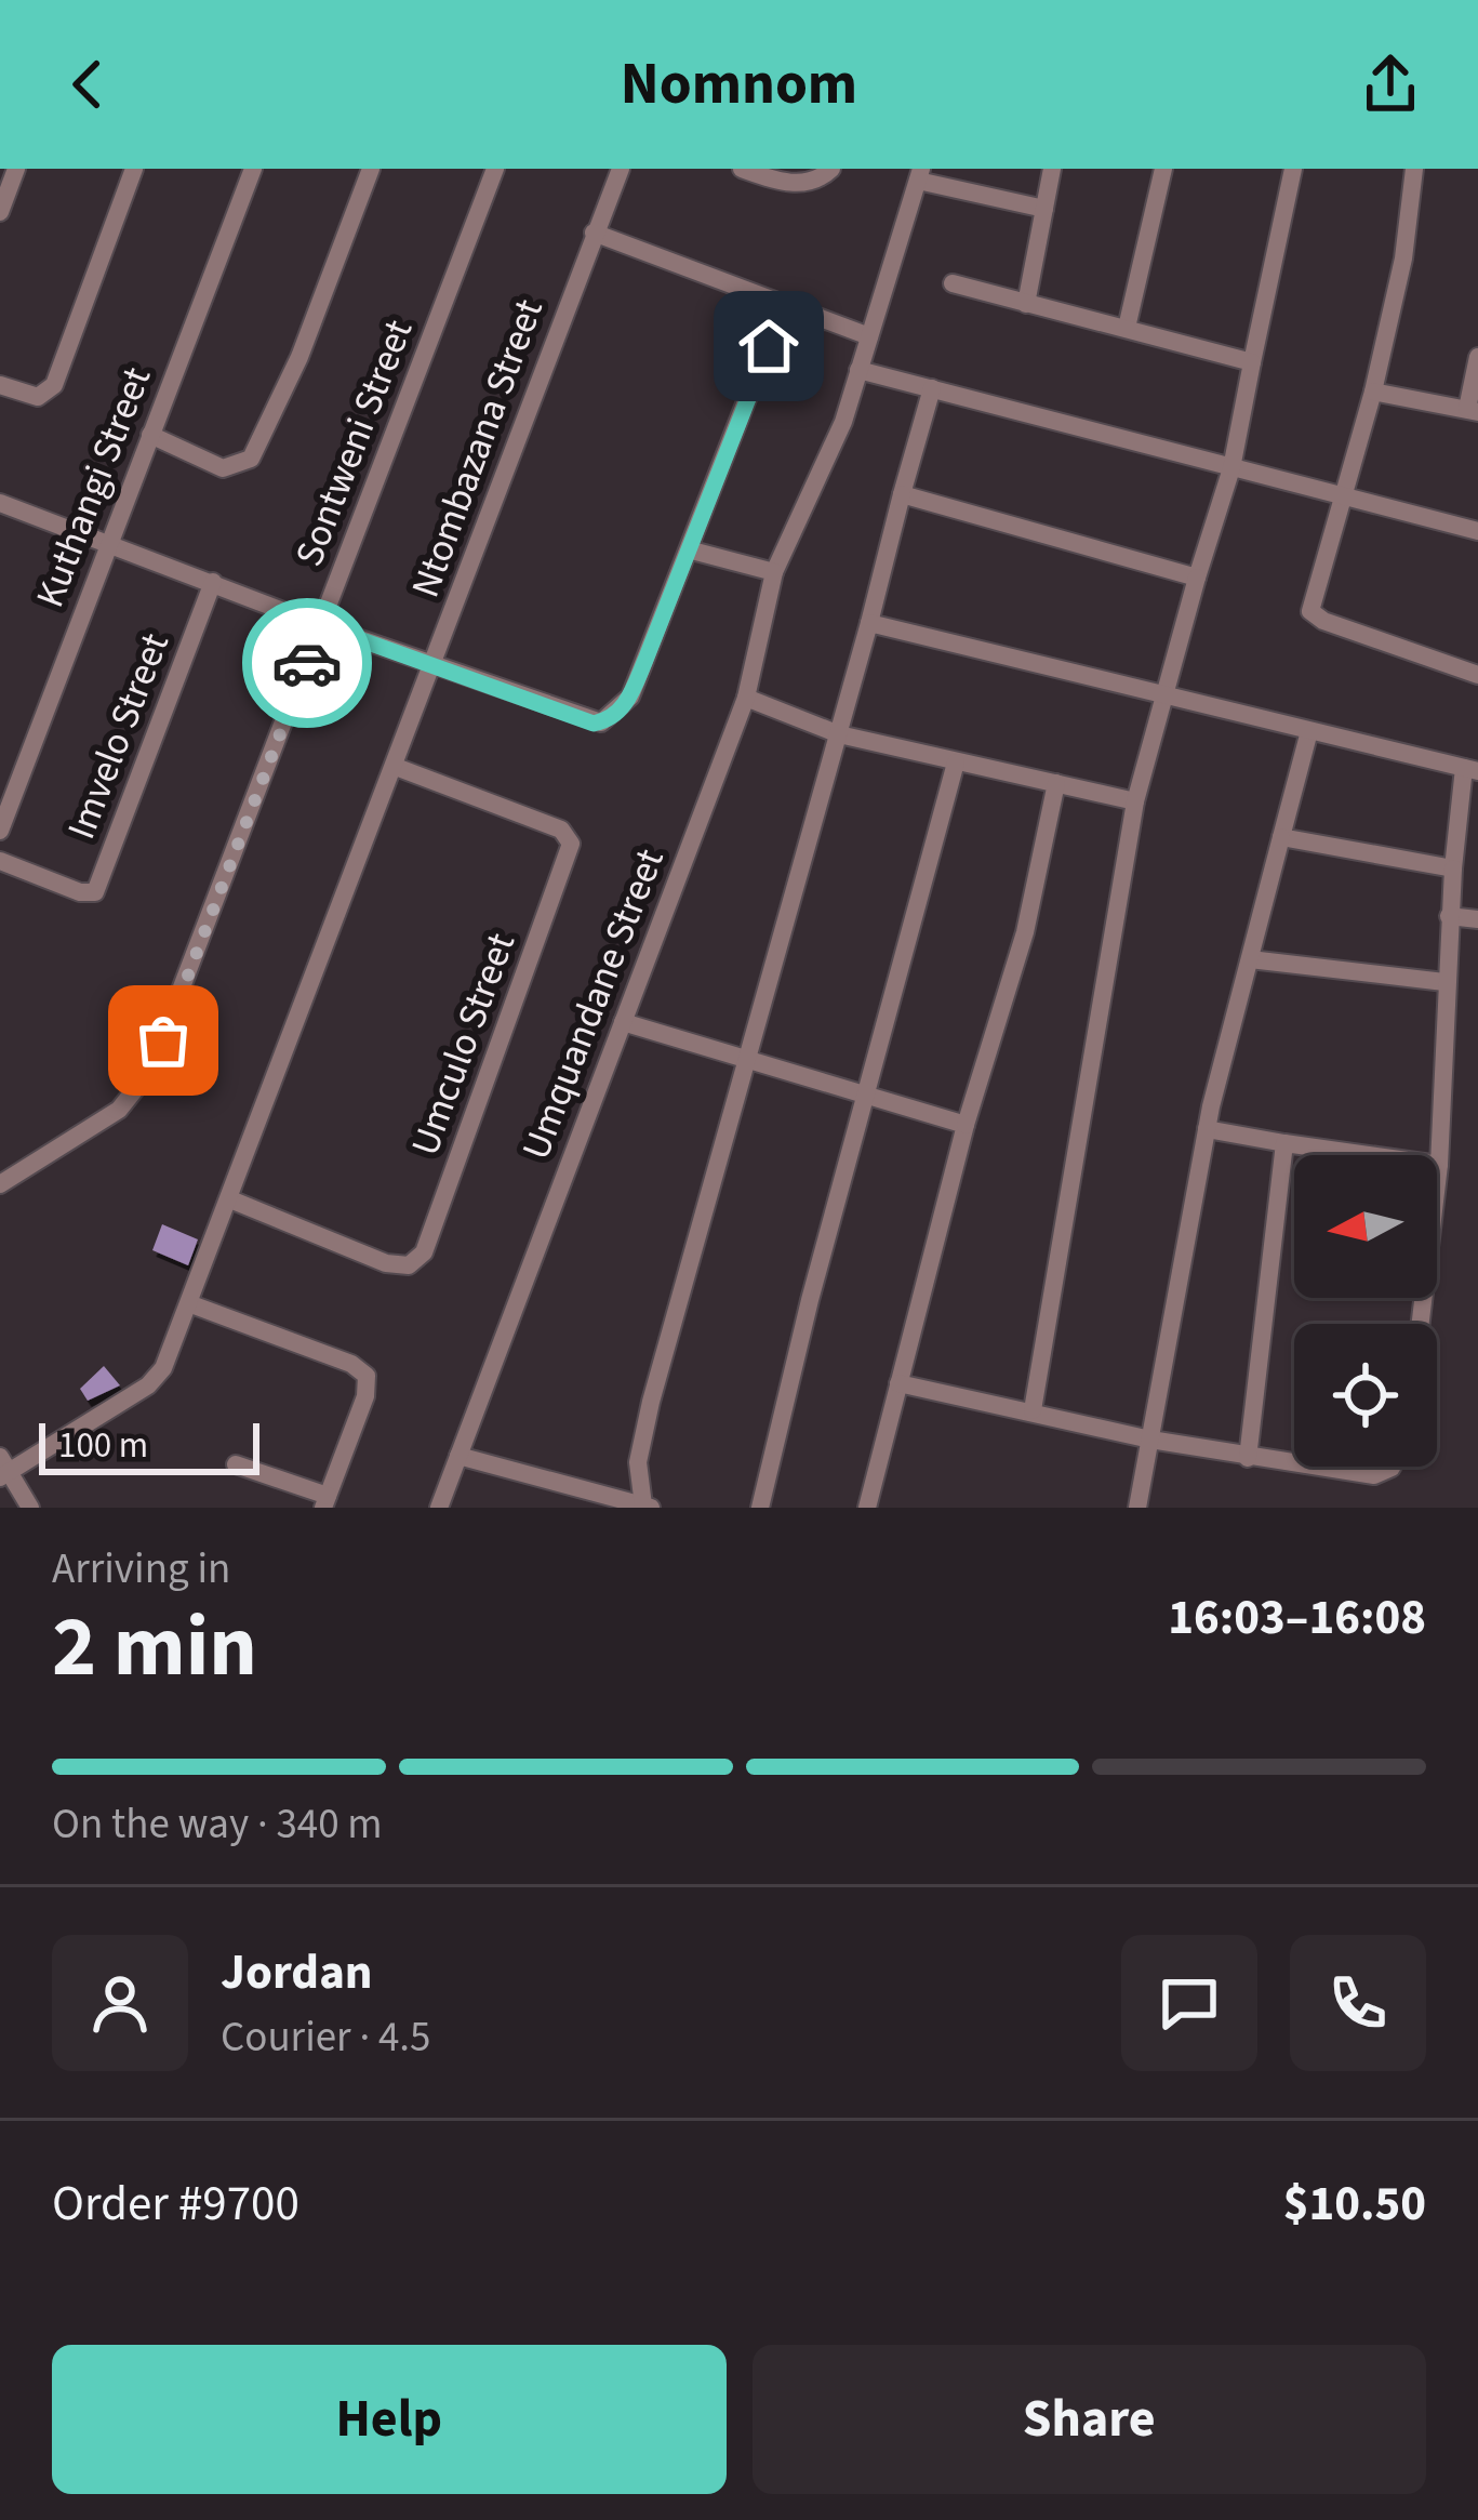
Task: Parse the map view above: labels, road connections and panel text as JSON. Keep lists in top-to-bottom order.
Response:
{
  "streets": {
    "street": [
      "Sontweni Street",
      "Ntombazana Street",
      "Kuthangi Street",
      "Imvelo Street",
      "Umquandane Street",
      "Umculo Street"
    ]
  },
  "crossings": [
    ["Ntombazana Street", "Umculo Street"]
  ],
  "scale_bar": "100 m",
  "north": "left",
  "page": {
    "header": "Nomnom",
    "scale": "100 m",
    "heading": ["2 min", "Arriving in", "16:03–16:08"],
    "panel": [
      "Jordan",
      "Courier · 4.5",
      "Order #9700",
      "$10.50"
    ],
    "bar": "On the way · 340 m",
    "buttons": ["Help", "Share"]
  }
}
